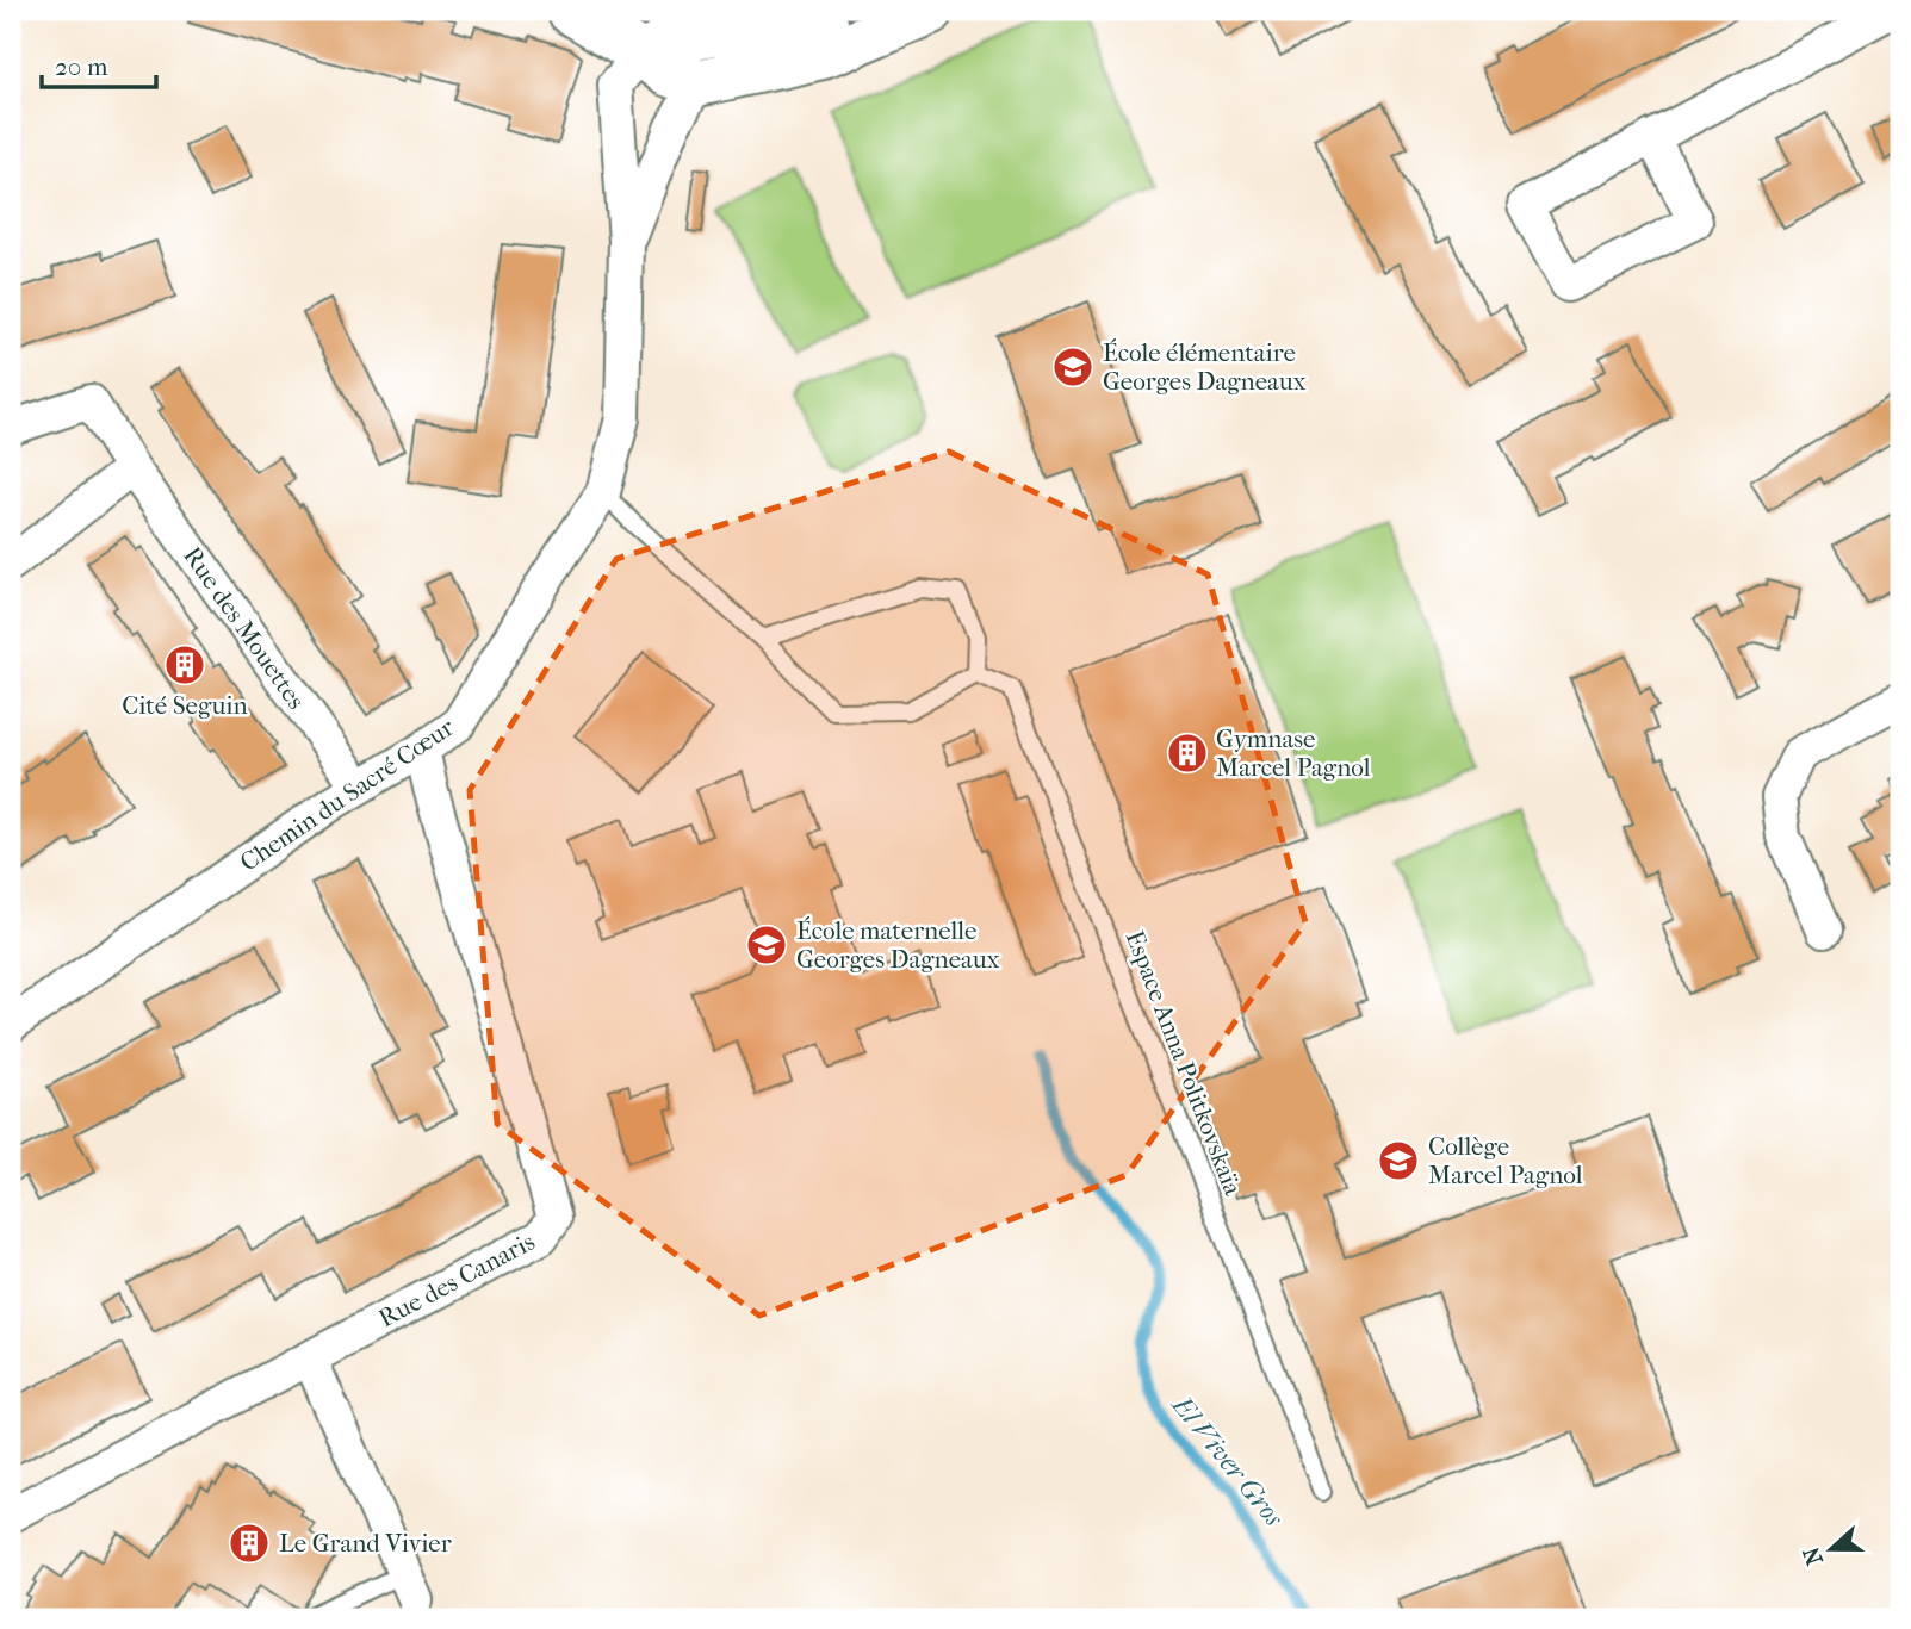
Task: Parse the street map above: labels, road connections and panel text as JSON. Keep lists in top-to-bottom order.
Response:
{
  "streets": {
    "street": ["Rue des Mouettes", "Chemin du Sacré Cœur", "Rue des Canaris"],
    "lane": ["Espace Anna Politkovskaïa"]
  },
  "crossings": [
    ["Rue des Mouettes", "Chemin du Sacré Cœur"],
    ["Chemin du Sacré Cœur", "Rue des Canaris"]
  ],
  "water": ["El Viver Gros"],
  "places": {
    "school or university": ["École élémentaire Georges Dagneaux", "École maternelle Georges Dagneaux", "Collège Marcel Pagnol"],
    "building": ["Cité Seguin", "Gymnase Marcel Pagnol", "Le Grand Vivier"]
  },
  "scale_bar": "20 m",
  "north": "left"
}
